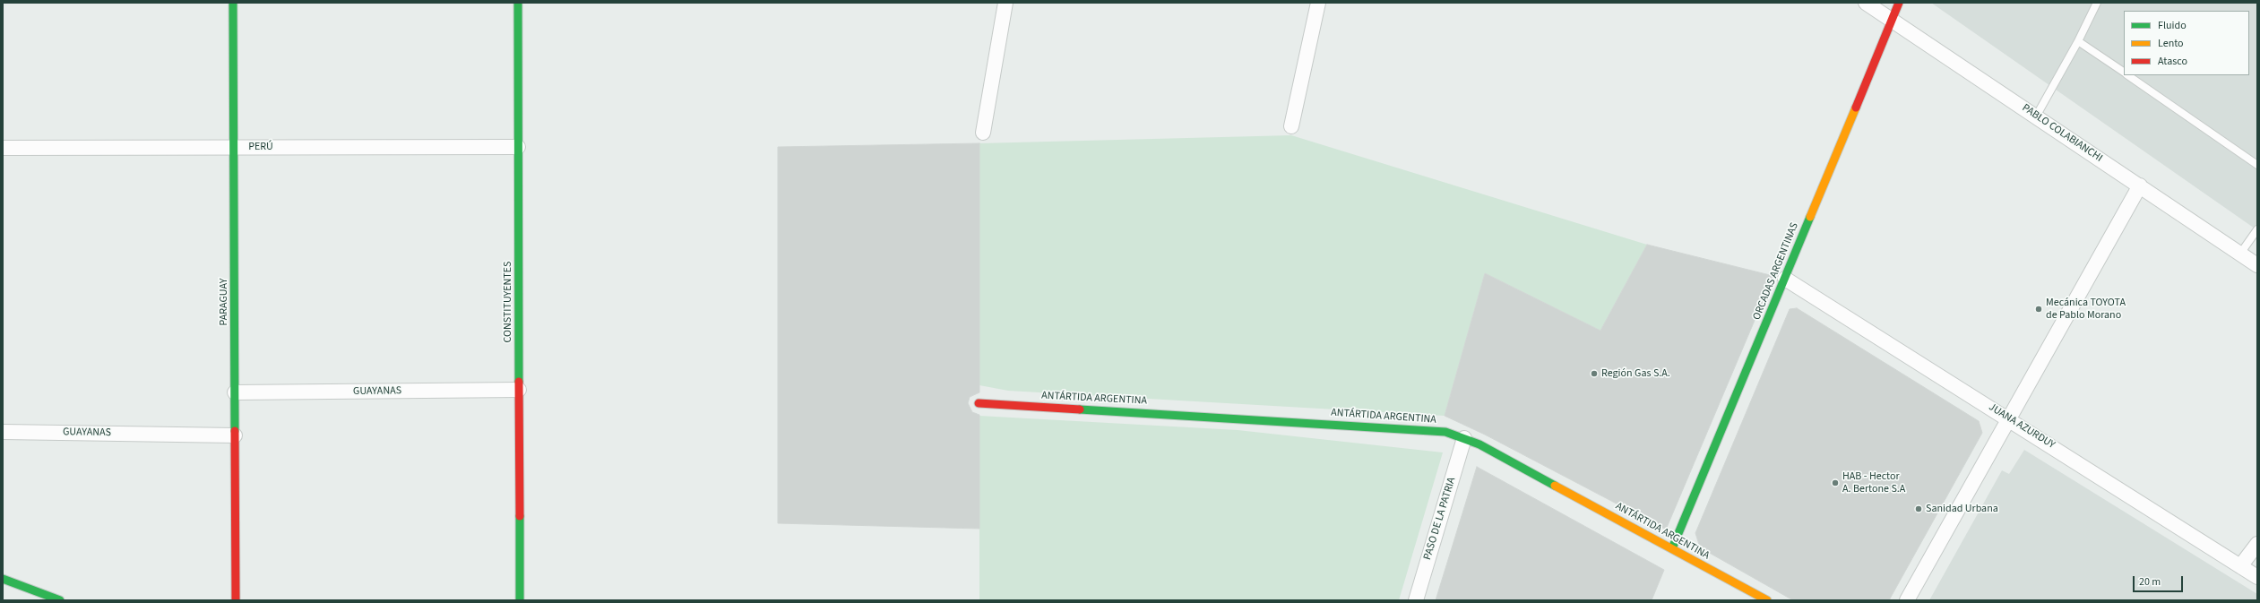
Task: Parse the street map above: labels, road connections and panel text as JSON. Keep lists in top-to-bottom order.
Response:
{
  "streets": {
    "street": [
      "PABLO COLABIANCHI",
      "PERÚ",
      "ORCADAS ARGENTINAS",
      "PARAGUAY",
      "CONSTITUYENTES",
      "GUAYANAS",
      "ANTÁRTIDA ARGENTINA",
      "JUANA AZURDUY",
      "PASO DE LA PATRIA"
    ]
  },
  "crossings": [
    ["PABLO COLABIANCHI", "ORCADAS ARGENTINAS"],
    ["PERÚ", "PARAGUAY"],
    ["PERÚ", "CONSTITUYENTES"],
    ["ORCADAS ARGENTINAS", "ANTÁRTIDA ARGENTINA"],
    ["ORCADAS ARGENTINAS", "JUANA AZURDUY"],
    ["PARAGUAY", "GUAYANAS"],
    ["CONSTITUYENTES", "GUAYANAS"],
    ["ANTÁRTIDA ARGENTINA", "PASO DE LA PATRIA"]
  ],
  "places": [
    "Mecánica TOYOTA de Pablo Morano",
    "Región Gas S.A.",
    "HAB - Hector A. Bertone S.A",
    "Sanidad Urbana"
  ],
  "legend": ["Fluido", "Lento", "Atasco"],
  "scale_bar": "20 m"
}
